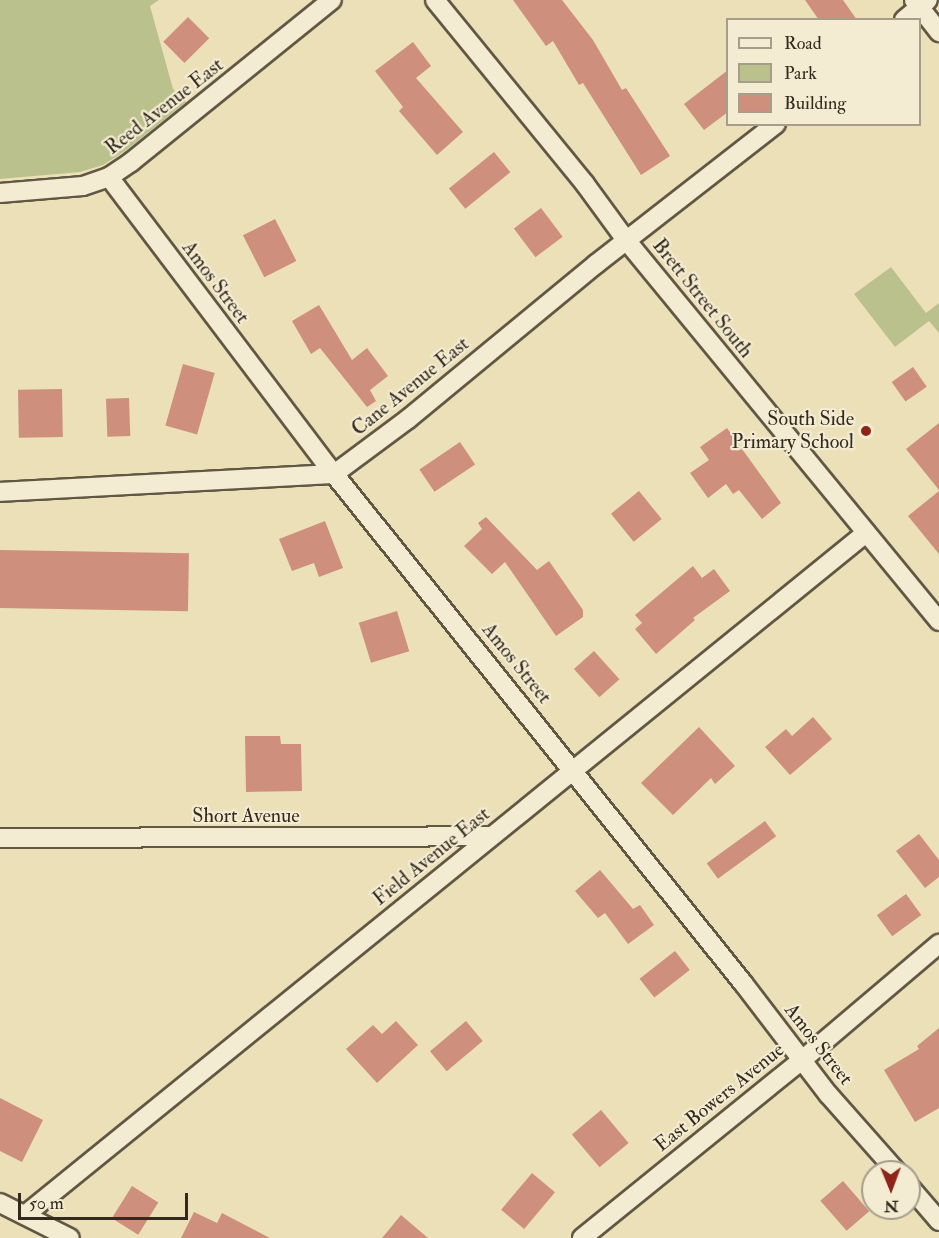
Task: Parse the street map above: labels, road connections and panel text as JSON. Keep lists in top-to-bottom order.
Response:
{
  "streets": {
    "street": [
      "Reed Avenue East",
      "Amos Street",
      "Brett Street South",
      "Cane Avenue East",
      "Short Avenue",
      "Field Avenue East",
      "East Bowers Avenue"
    ]
  },
  "crossings": [
    ["Reed Avenue East", "Amos Street"],
    ["Amos Street", "Cane Avenue East"],
    ["Amos Street", "Field Avenue East"],
    ["Amos Street", "East Bowers Avenue"],
    ["Brett Street South", "Cane Avenue East"],
    ["Brett Street South", "Field Avenue East"],
    ["Short Avenue", "Field Avenue East"]
  ],
  "places": ["South Side Primary School"],
  "legend": ["Road", "Park", "Building"],
  "scale_bar": "50 m",
  "north": "bottom"
}
